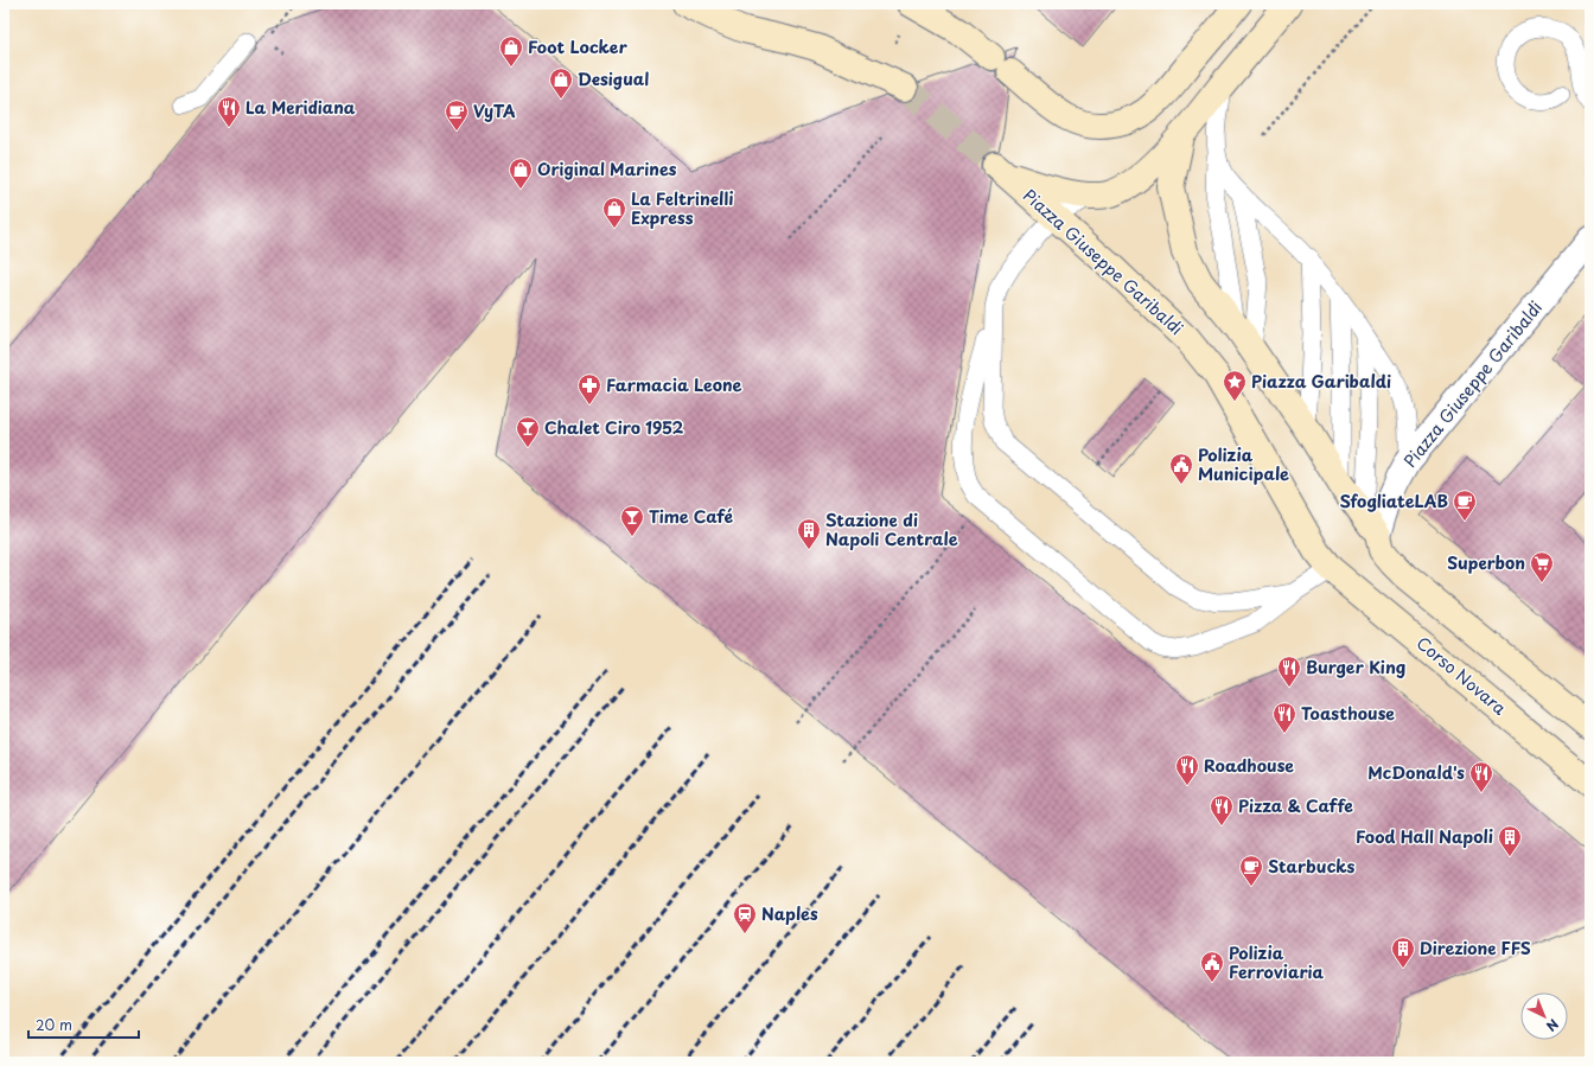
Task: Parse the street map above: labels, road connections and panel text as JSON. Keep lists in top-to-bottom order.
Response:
{
  "streets": {
    "main road": ["Piazza Giuseppe Garibaldi", "Corso Novara"]
  },
  "crossings": [
    ["Piazza Giuseppe Garibaldi", "Corso Novara"]
  ],
  "places": {
    "shop": [
      "Foot Locker",
      "Desigual",
      "Original Marines",
      "La Feltrinelli Express"
    ],
    "restaurant": [
      "La Meridiana",
      "Burger King",
      "Toasthouse",
      "Roadhouse",
      "McDonald's",
      "Pizza & Caffe"
    ],
    "cafe": ["VyTA", "SfogliateLAB", "Starbucks"],
    "place": ["Piazza Garibaldi"],
    "pharmacy": ["Farmacia Leone"],
    "bar": ["Chalet Ciro 1952", "Time Café"],
    "public building": ["Polizia Municipale", "Polizia Ferroviaria"],
    "building": ["Stazione di Napoli Centrale", "Food Hall Napoli", "Direzione FFS"],
    "supermarket": ["Superbon"],
    "station": ["Naples"]
  },
  "scale_bar": "20 m",
  "north": "bottom right"
}
